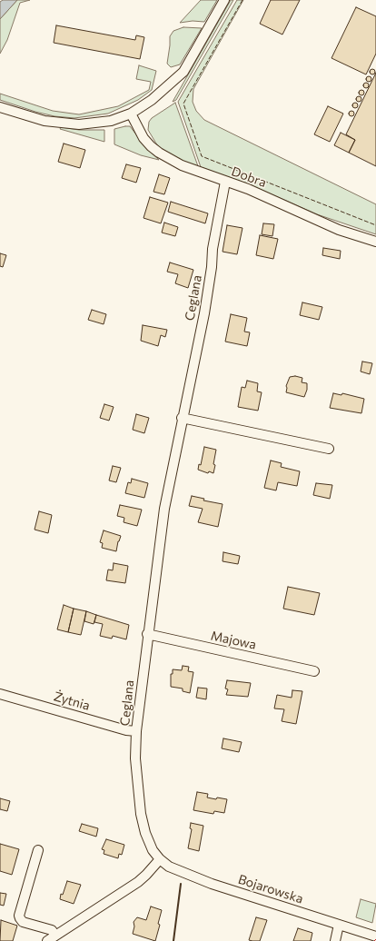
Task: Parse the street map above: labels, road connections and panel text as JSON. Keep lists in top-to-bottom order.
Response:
{
  "streets": {
    "street": [
      "Dobra",
      "Ceglana",
      "Majowa",
      "Żytnia",
      "Bojarowska"
    ]
  },
  "crossings": [
    ["Dobra", "Ceglana"],
    ["Ceglana", "Majowa"],
    ["Ceglana", "Żytnia"],
    ["Ceglana", "Bojarowska"]
  ]
}
